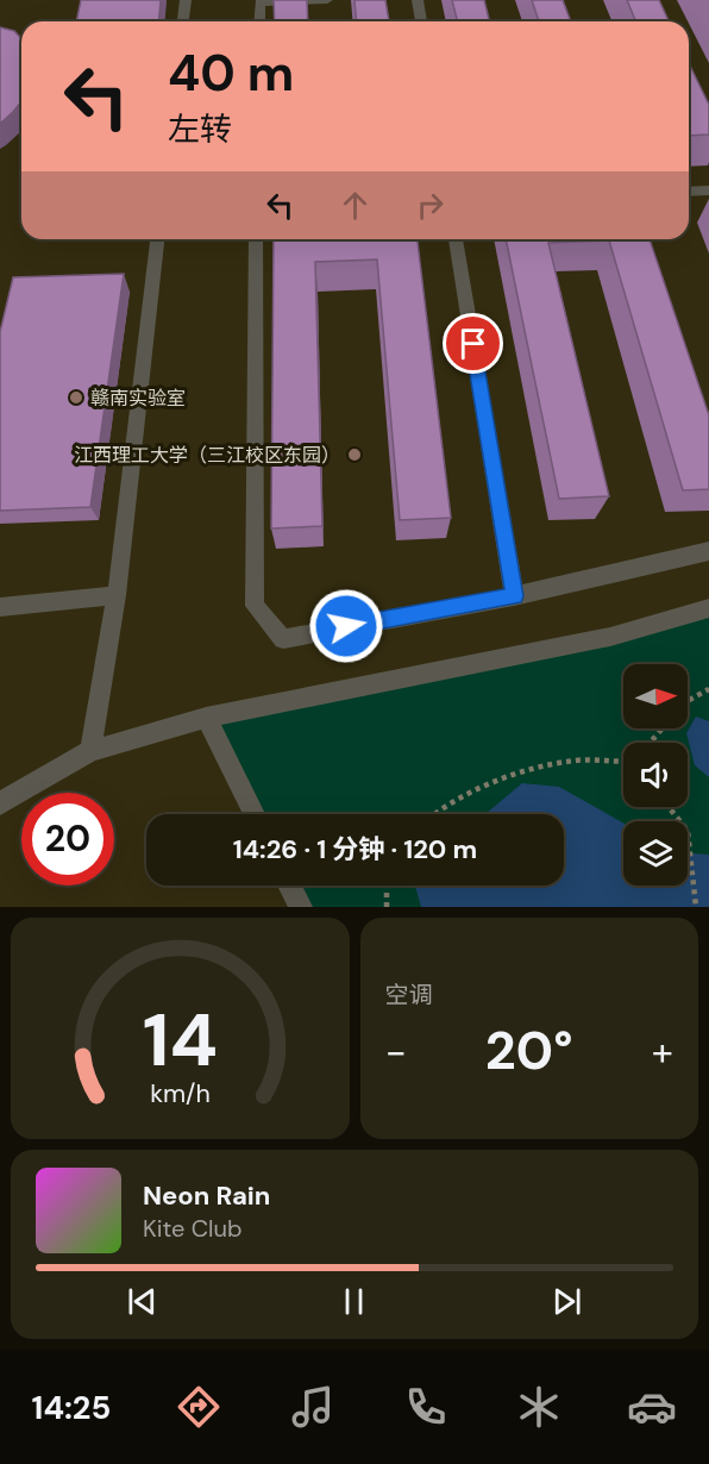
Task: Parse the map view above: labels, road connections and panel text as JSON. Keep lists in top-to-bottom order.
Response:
{
  "places": ["赣南实验室", "江西理工大学（三江校区东园）"],
  "north": "right",
  "page": {
    "turn": ["40 m", "左转"],
    "limit": "20",
    "trip": "14:26 · 1 分钟 · 120 m",
    "tile": "空调",
    "heat": ["−", "20°", "+"],
    "song": ["Neon Rain", "Kite Club"],
    "tabs": "14:25",
    "gauge": ["14", "km/h"]
  }
}
